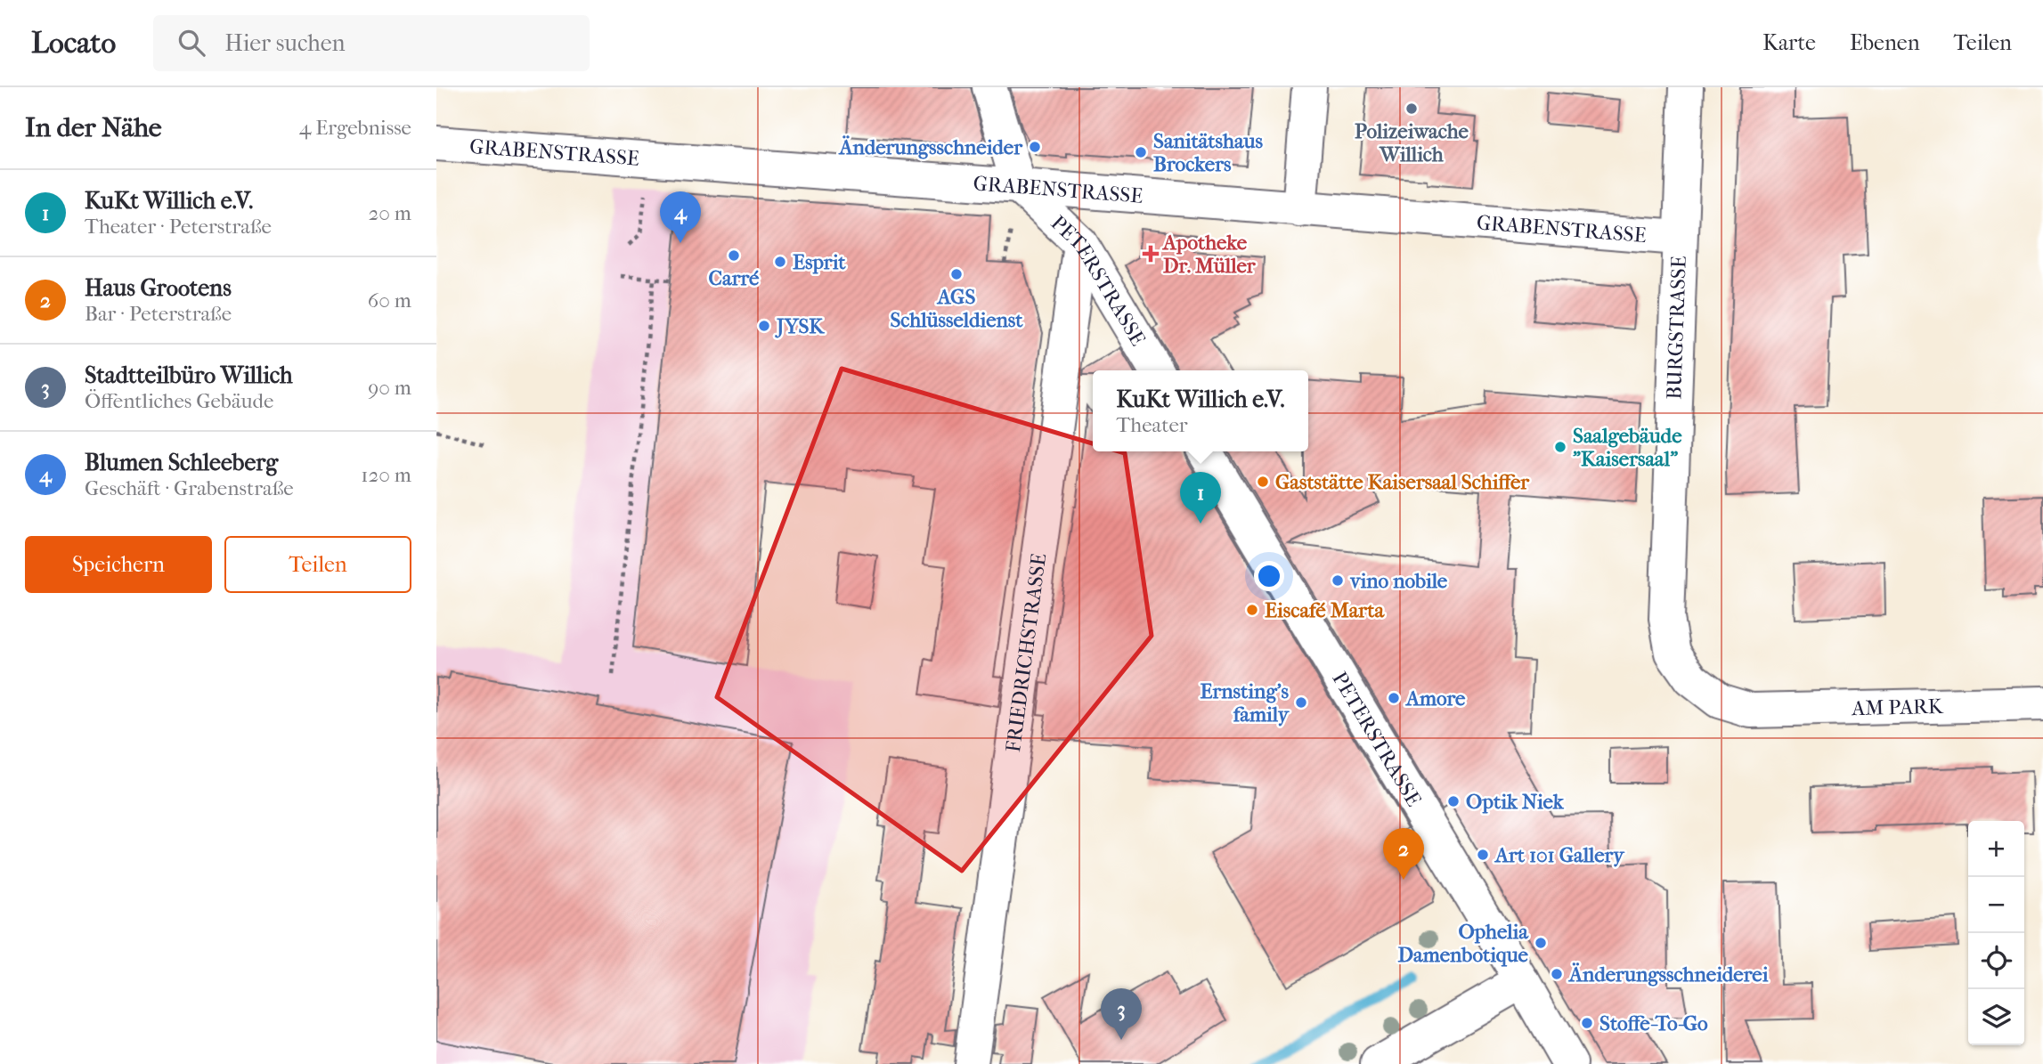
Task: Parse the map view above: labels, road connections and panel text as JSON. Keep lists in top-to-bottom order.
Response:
{
  "streets": {
    "street": [
      "GRABENSTRASSE",
      "PETERSTRASSE",
      "BURGSTRASSE",
      "FRIEDRICHSTRASSE",
      "AM PARK"
    ]
  },
  "crossings": [
    ["GRABENSTRASSE", "PETERSTRASSE"],
    ["GRABENSTRASSE", "BURGSTRASSE"],
    ["PETERSTRASSE", "FRIEDRICHSTRASSE"],
    ["BURGSTRASSE", "AM PARK"]
  ],
  "places": {
    "other": [
      "Polizeiwache Willich",
      "Änderungsschneider",
      "Sanitätshaus Brockers",
      "Carré",
      "Esprit",
      "AGS Schlüsseldienst",
      "JYSK",
      "Saalgebäude \"Kaisersaal\"",
      "Gaststätte Kaisersaal Schiffer",
      "vino nobile",
      "Eiscafé Marta",
      "Amore",
      "Ernsting's family",
      "Optik Niek",
      "Art 101 Gallery",
      "Ophelia Damenbotique",
      "Änderungsschneiderei",
      "Stoffe-To-Go"
    ],
    "health": ["Apotheke Dr. Müller"]
  },
  "page": {
    "header": "Locato",
    "search": "Hier suchen",
    "nav": ["Karte", "Ebenen", "Teilen"],
    "heading": ["In der Nähe", "4 Ergebnisse"],
    "list": [
      {
        "mark": "1",
        "name": "KuKt Willich e.V.",
        "note": "Theater · Peterstraße",
        "value": "20 m"
      },
      {
        "mark": "2",
        "name": "Haus Grootens",
        "note": "Bar · Peterstraße",
        "value": "60 m"
      },
      {
        "mark": "3",
        "name": "Stadtteilbüro Willich",
        "note": "Öffentliches Gebäude",
        "value": "90 m"
      },
      {
        "mark": "4",
        "name": "Blumen Schleeberg",
        "note": "Geschäft · Grabenstraße",
        "value": "120 m"
      }
    ],
    "pins": [
      "4",
      "1",
      "2",
      "3"
    ],
    "popup": ["KuKt Willich e.V.", "Theater"],
    "buttons": ["Speichern", "Teilen"],
    "map_buttons": ["+", "−"]
  }
}
